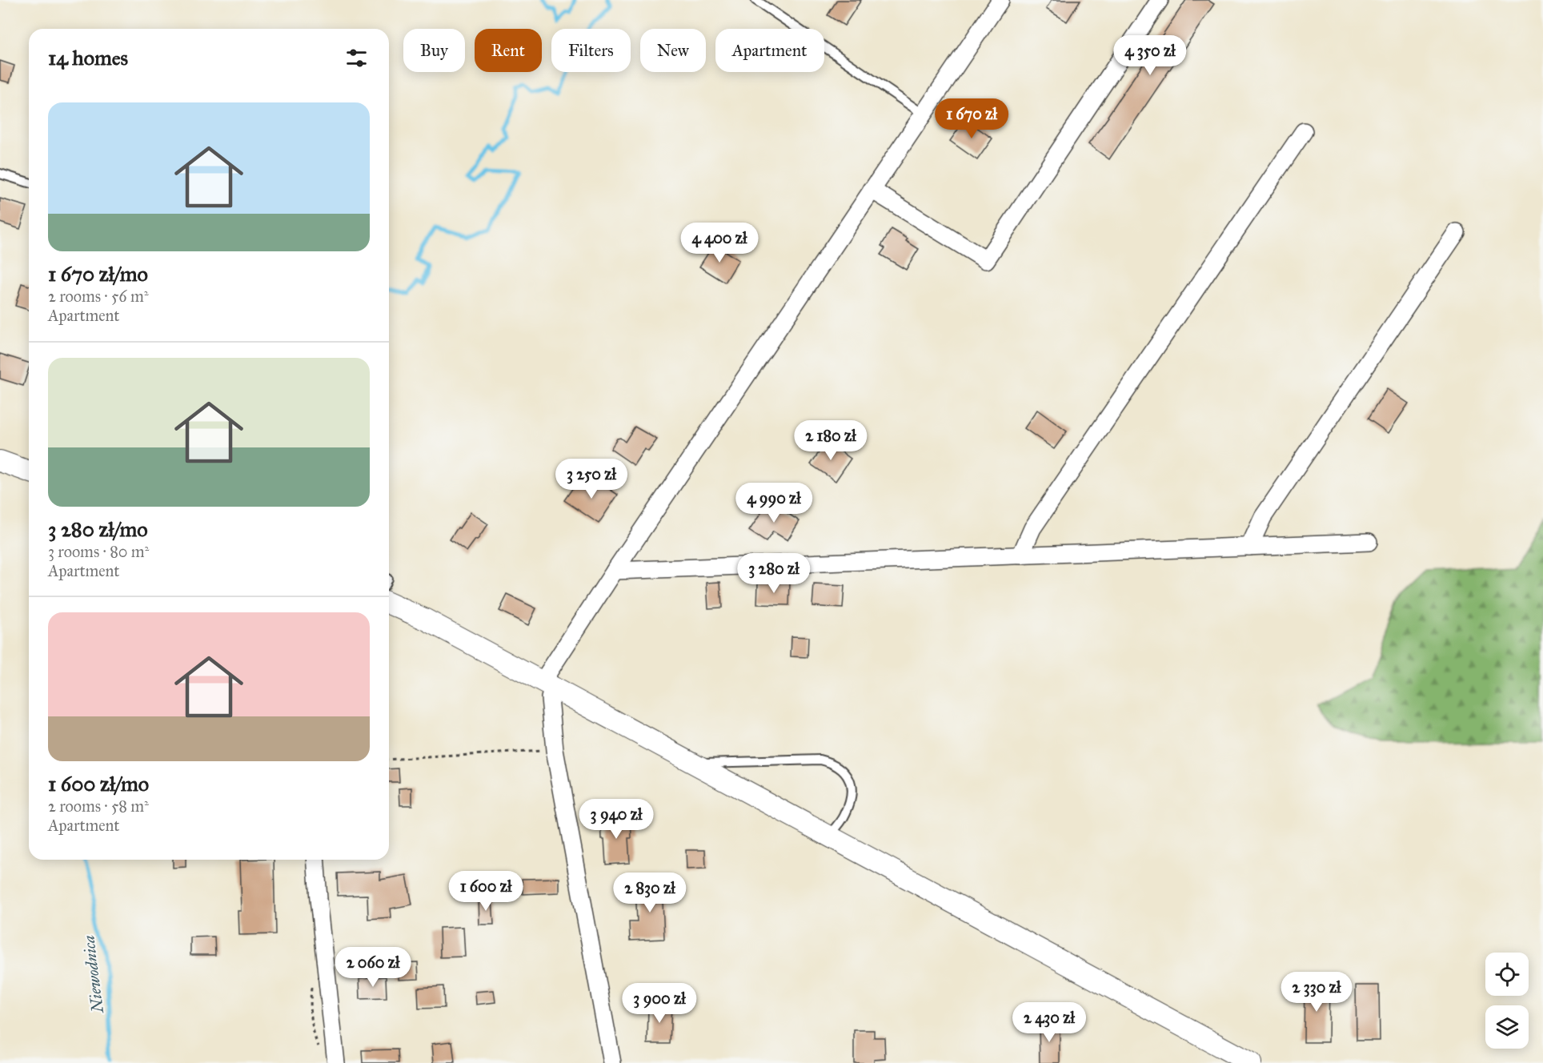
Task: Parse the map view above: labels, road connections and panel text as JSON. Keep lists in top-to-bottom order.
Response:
{
  "water": ["Niewodnica"],
  "page": {
    "chip": [
      "Buy",
      "Rent",
      "Filters",
      "New",
      "Apartment"
    ],
    "heading": "14 homes",
    "price": [
      "4 350 zł",
      "1 670 zł",
      "4 400 zł",
      "2 180 zł",
      "3 250 zł",
      "4 990 zł",
      "3 280 zł",
      "3 940 zł",
      "1 600 zł",
      "2 830 zł",
      "2 060 zł",
      "2 330 zł",
      "3 900 zł",
      "2 430 zł"
    ],
    "list": [
      {
        "name": "1 670 zł/mo",
        "note": "2 rooms · 56 m² · Apartment"
      },
      {
        "name": "3 280 zł/mo",
        "note": "3 rooms · 80 m² · Apartment"
      },
      {
        "name": "1 600 zł/mo",
        "note": "2 rooms · 58 m² · Apartment"
      }
    ]
  }
}
